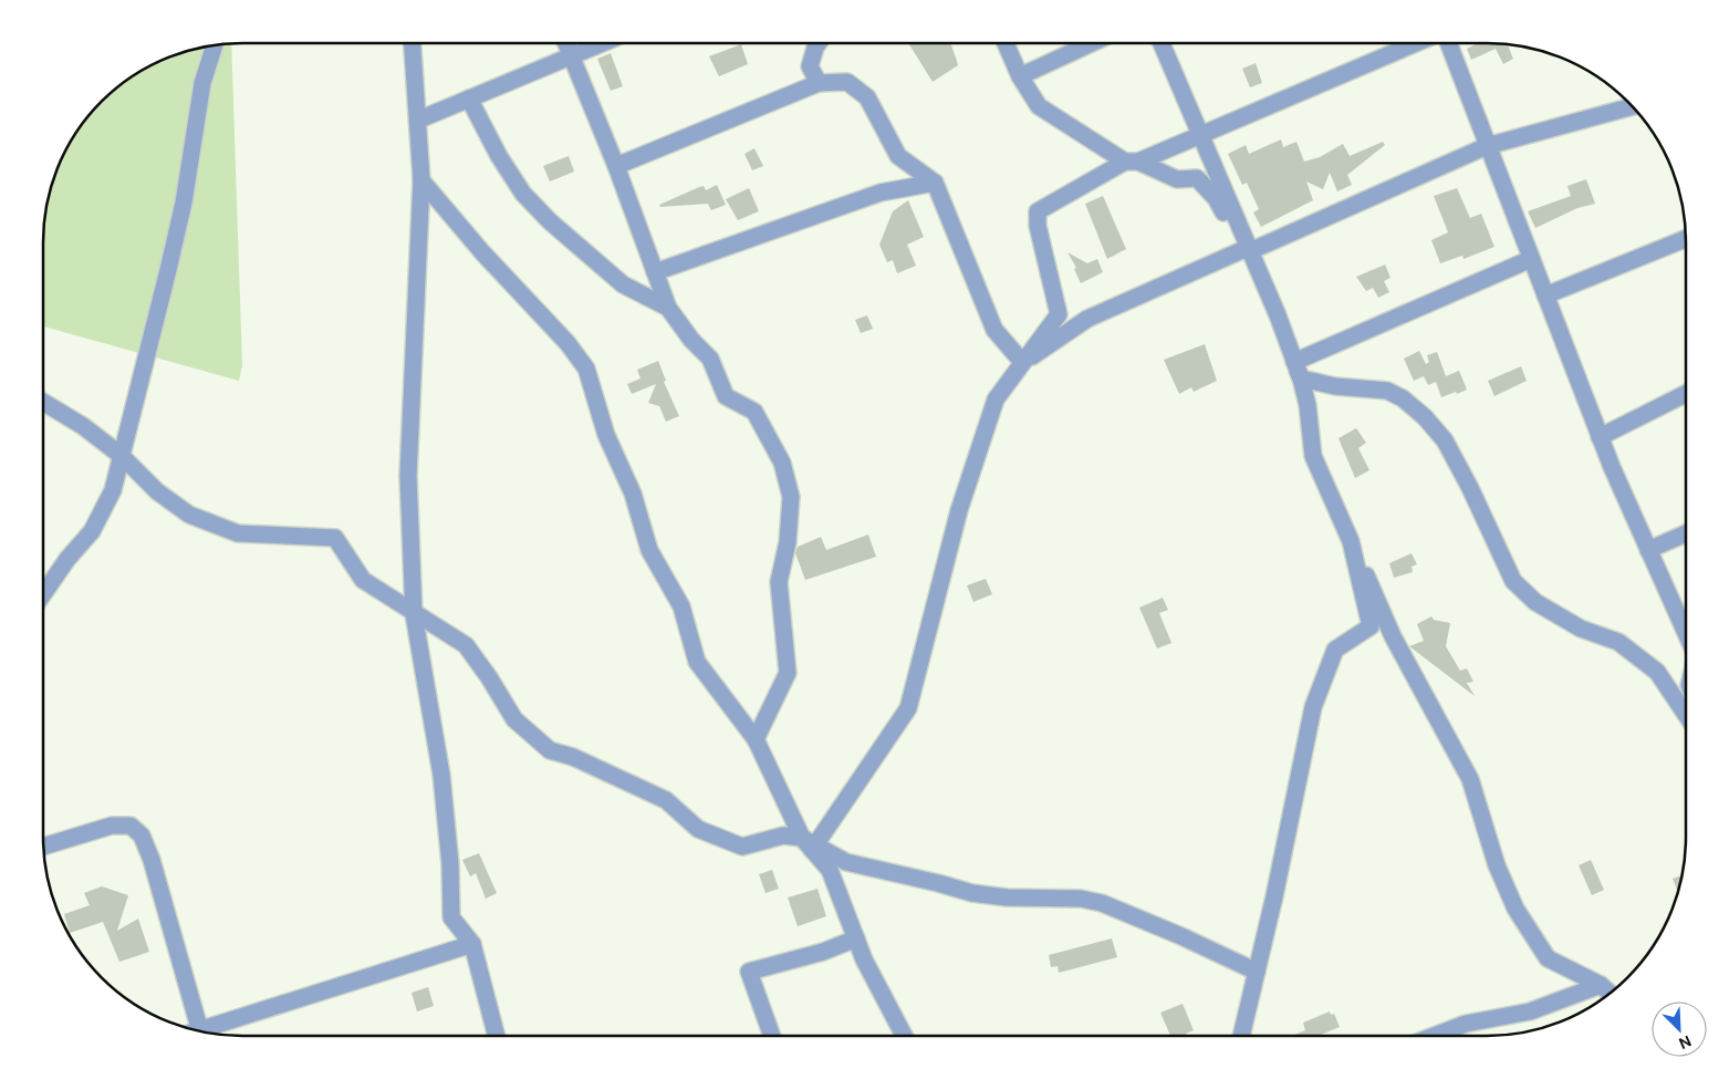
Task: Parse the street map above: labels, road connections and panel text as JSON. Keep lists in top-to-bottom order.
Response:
{
  "north": "bottom right"
}
